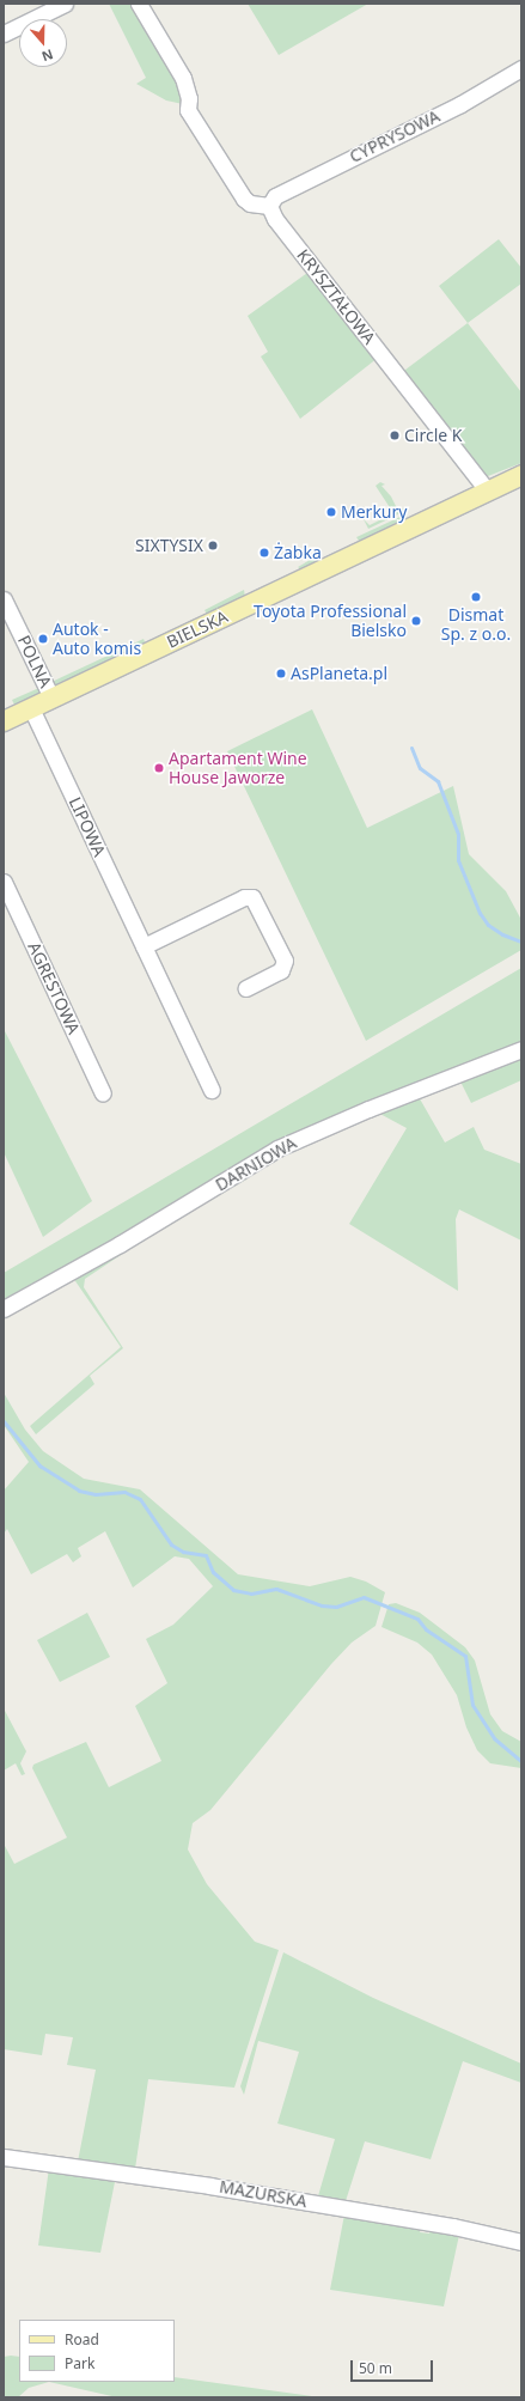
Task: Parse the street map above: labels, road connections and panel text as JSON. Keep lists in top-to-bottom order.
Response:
{
  "streets": {
    "main road": ["BIELSKA"],
    "street": [
      "CYPRYSOWA",
      "KRYSZTAŁOWA",
      "POLNA",
      "LIPOWA",
      "AGRESTOWA",
      "DARNIOWA",
      "MAZURSKA"
    ]
  },
  "crossings": [
    ["CYPRYSOWA", "KRYSZTAŁOWA"],
    ["KRYSZTAŁOWA", "BIELSKA"],
    ["BIELSKA", "POLNA"],
    ["BIELSKA", "LIPOWA"]
  ],
  "places": [
    "Circle K",
    "Merkury",
    "SIXTYSIX",
    "Żabka",
    "Dismat Sp. z o.o.",
    "Toyota Professional Bielsko",
    "Autok - Auto komis",
    "AsPlaneta.pl",
    "Apartament Wine House Jaworze"
  ],
  "legend": ["Road", "Park"],
  "scale_bar": "50 m",
  "north": "bottom"
}
